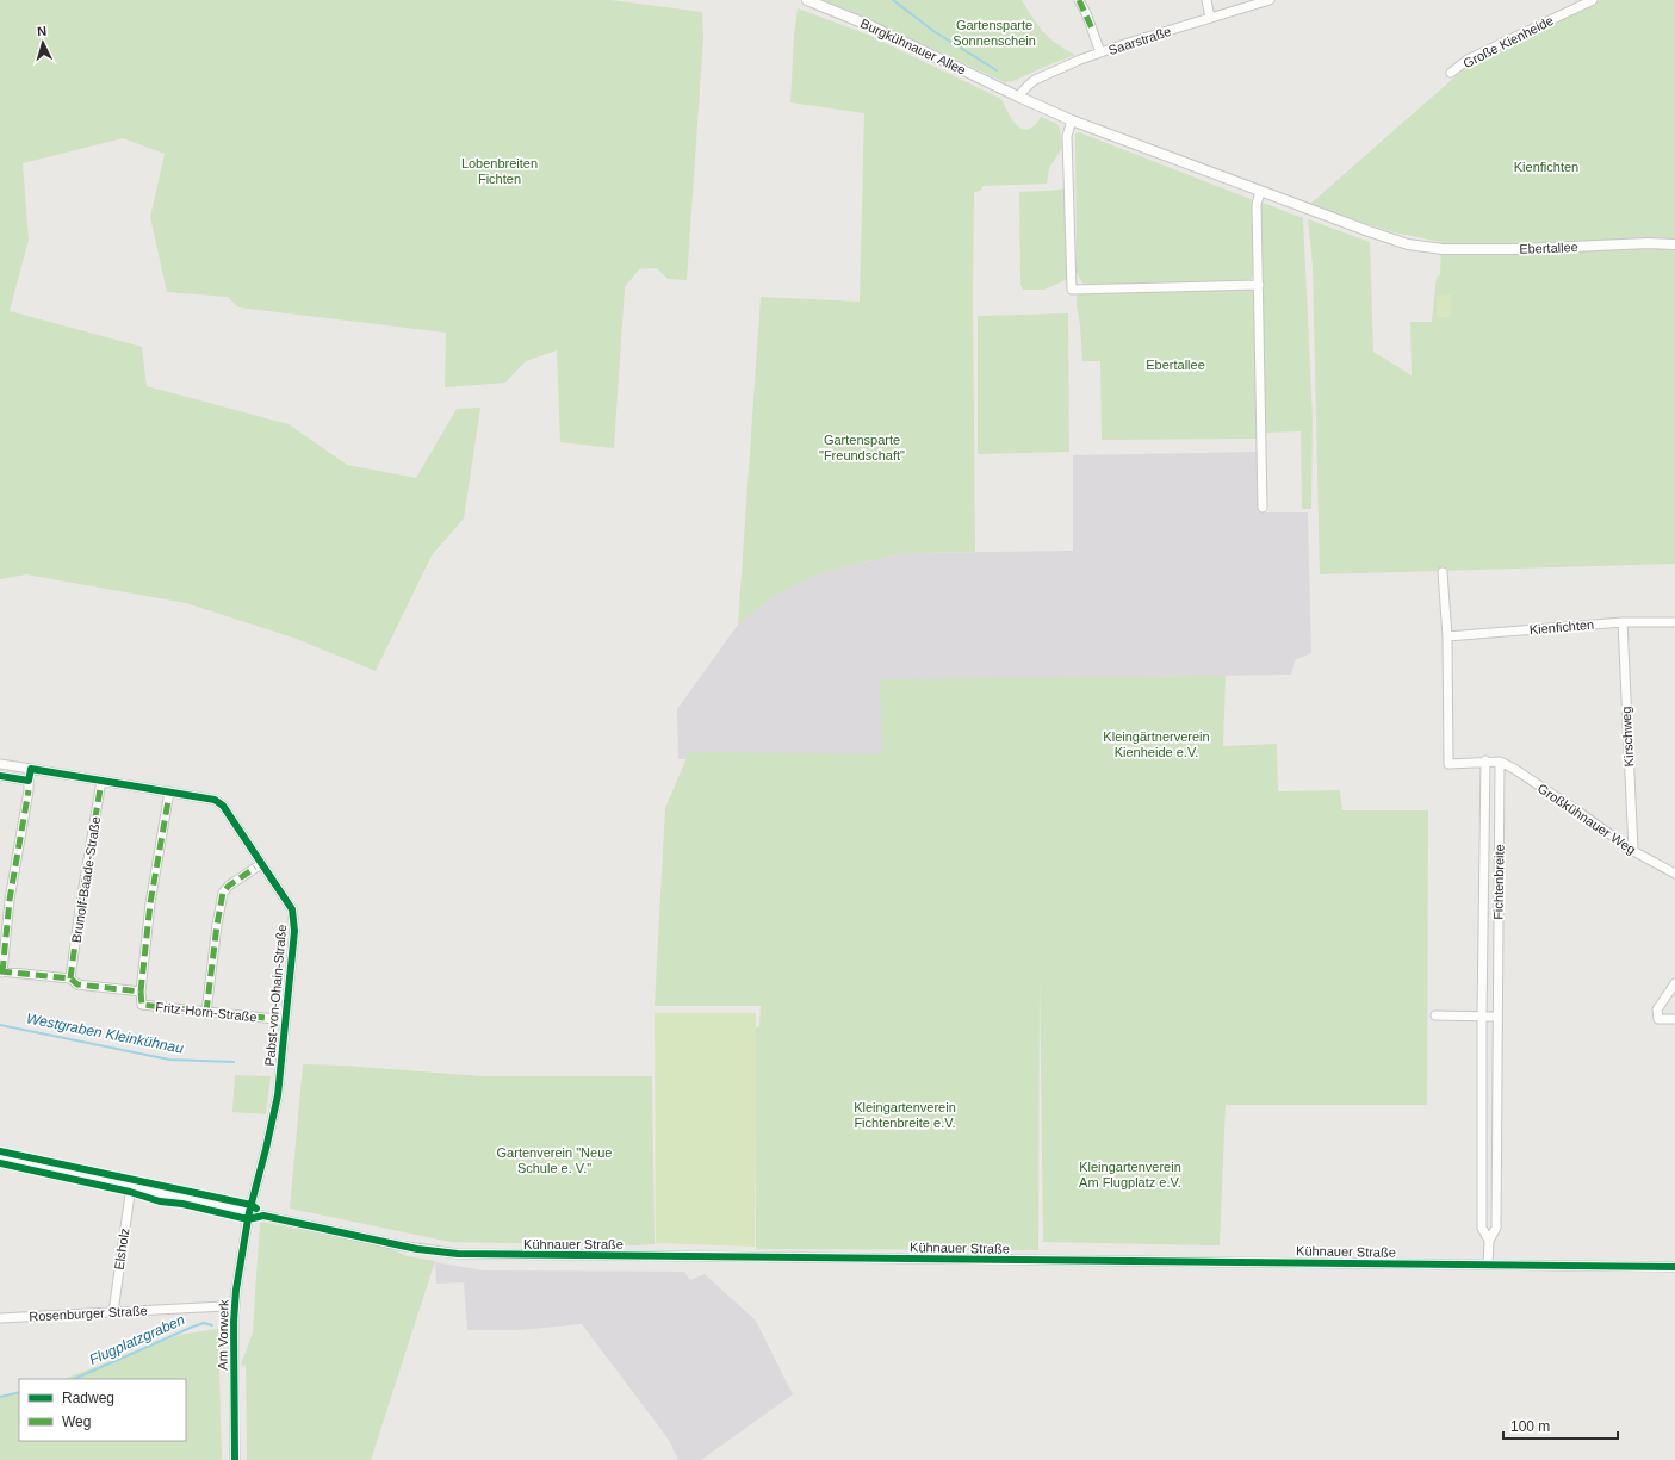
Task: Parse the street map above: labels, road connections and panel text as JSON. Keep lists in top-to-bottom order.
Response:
{
  "streets": {
    "street": [
      "Saarstraße",
      "Große Kienheide",
      "Burgkühnauer Allee",
      "Ebertallee",
      "Kienfichten",
      "Kirschweg",
      "Großkühnauer Weg",
      "Brunolf-Baade-Straße",
      "Fichtenbreite",
      "Pabst-von-Ohain-Straße",
      "Fritz-Horn-Straße",
      "Kühnauer Straße",
      "Elsholz",
      "Rosenburger Straße",
      "Am Vorwerk"
    ]
  },
  "crossings": [
    ["Saarstraße", "Burgkühnauer Allee"],
    ["Saarstraße", "Ebertallee"],
    ["Burgkühnauer Allee", "Ebertallee"],
    ["Kienfichten", "Kirschweg"],
    ["Kirschweg", "Großkühnauer Weg"],
    ["Großkühnauer Weg", "Fichtenbreite"],
    ["Brunolf-Baade-Straße", "Pabst-von-Ohain-Straße"],
    ["Brunolf-Baade-Straße", "Fritz-Horn-Straße"],
    ["Fichtenbreite", "Kühnauer Straße"],
    ["Pabst-von-Ohain-Straße", "Fritz-Horn-Straße"],
    ["Pabst-von-Ohain-Straße", "Kühnauer Straße"],
    ["Pabst-von-Ohain-Straße", "Am Vorwerk"],
    ["Kühnauer Straße", "Elsholz"],
    ["Kühnauer Straße", "Am Vorwerk"],
    ["Elsholz", "Rosenburger Straße"],
    ["Rosenburger Straße", "Am Vorwerk"]
  ],
  "water": ["Westgraben Kleinkühnau", "Flugplatzgraben"],
  "parks": [
    "Gartensparte Sonnenschein",
    "Lobenbreiten Fichten",
    "Kienfichten",
    "Ebertallee",
    "Gartensparte \"Freundschaft\"",
    "Kleingärtnerverein Kienheide e.V.",
    "Kleingartenverein Fichtenbreite e.V.",
    "Gartenverein \"Neue Schule e. V.\"",
    "Kleingartenverein Am Flugplatz e.V."
  ],
  "legend": ["Radweg", "Weg"],
  "scale_bar": "100 m",
  "north": "top"
}
